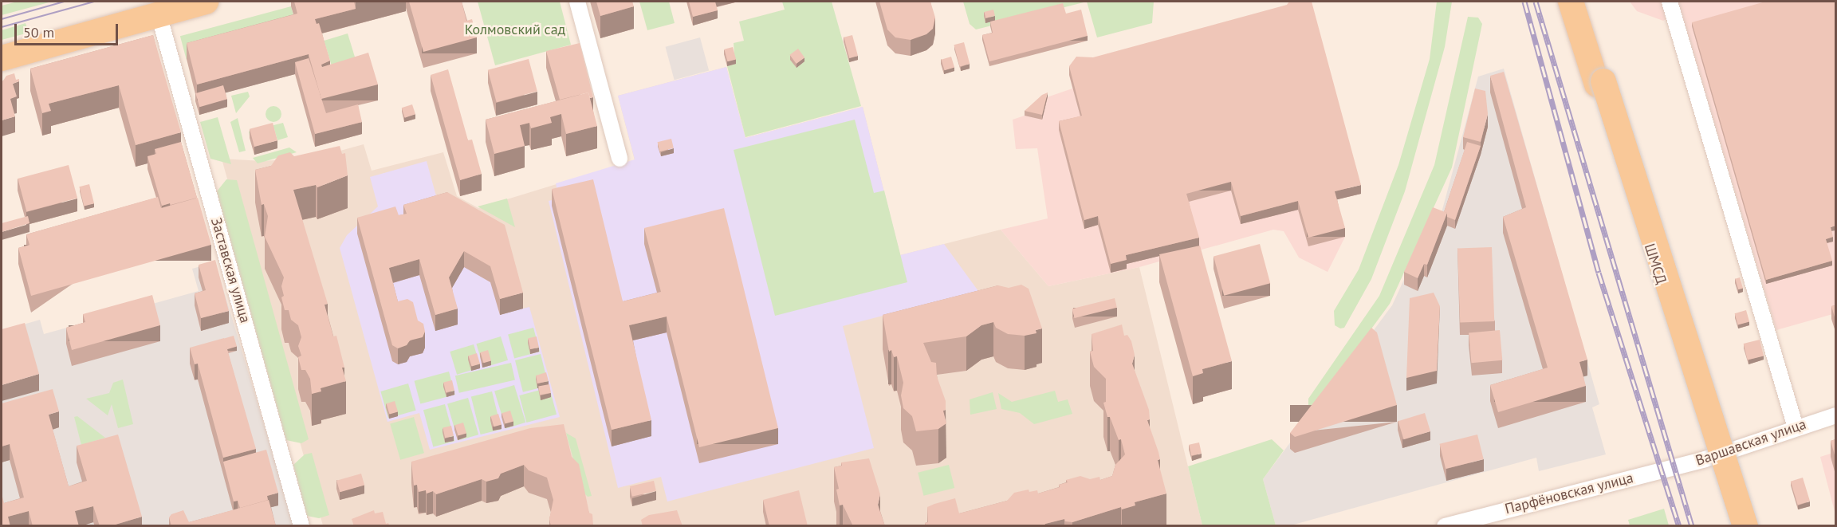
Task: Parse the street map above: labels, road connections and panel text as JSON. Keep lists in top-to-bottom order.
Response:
{
  "streets": {
    "main road": ["ШМСД"],
    "street": ["Заставская улица", "Варшавская улица", "Парфёновская улица"]
  },
  "crossings": [
    ["Варшавская улица", "Парфёновская улица"]
  ],
  "parks": ["Колмовский сад"],
  "scale_bar": "50 m"
}
